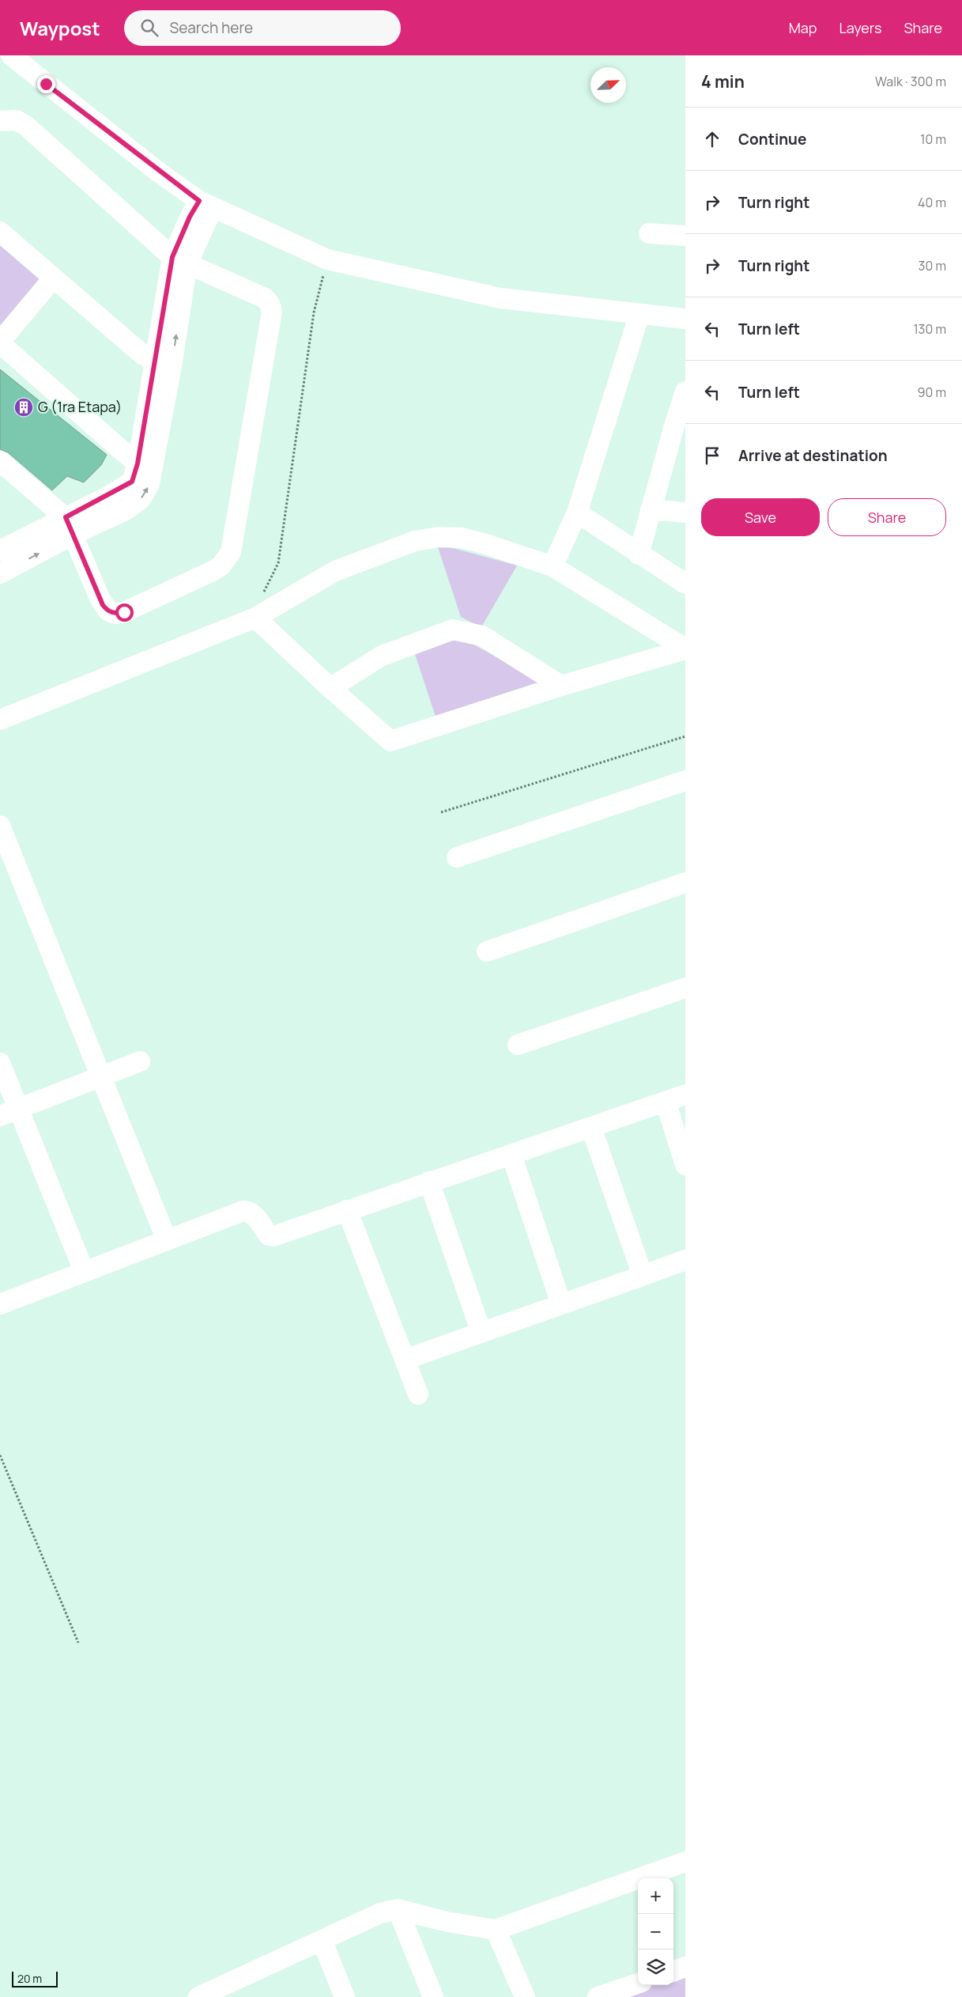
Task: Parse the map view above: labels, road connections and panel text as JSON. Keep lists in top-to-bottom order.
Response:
{
  "places": {
    "building": ["G (1ra Etapa)"]
  },
  "scale_bar": "20 m",
  "north": "top right",
  "page": {
    "header": "Waypost",
    "search": "Search here",
    "nav": ["Map", "Layers", "Share"],
    "heading": ["4 min", "Walk · 300 m"],
    "list": [
      ["Continue", "10 m"],
      ["Turn right", "40 m"],
      ["Turn right", "30 m"],
      ["Turn left", "130 m"],
      ["Turn left", "90 m"],
      "Arrive at destination"
    ],
    "buttons": ["Save", "Share"],
    "map_buttons": ["+", "−"],
    "scale": "20 m"
  }
}
